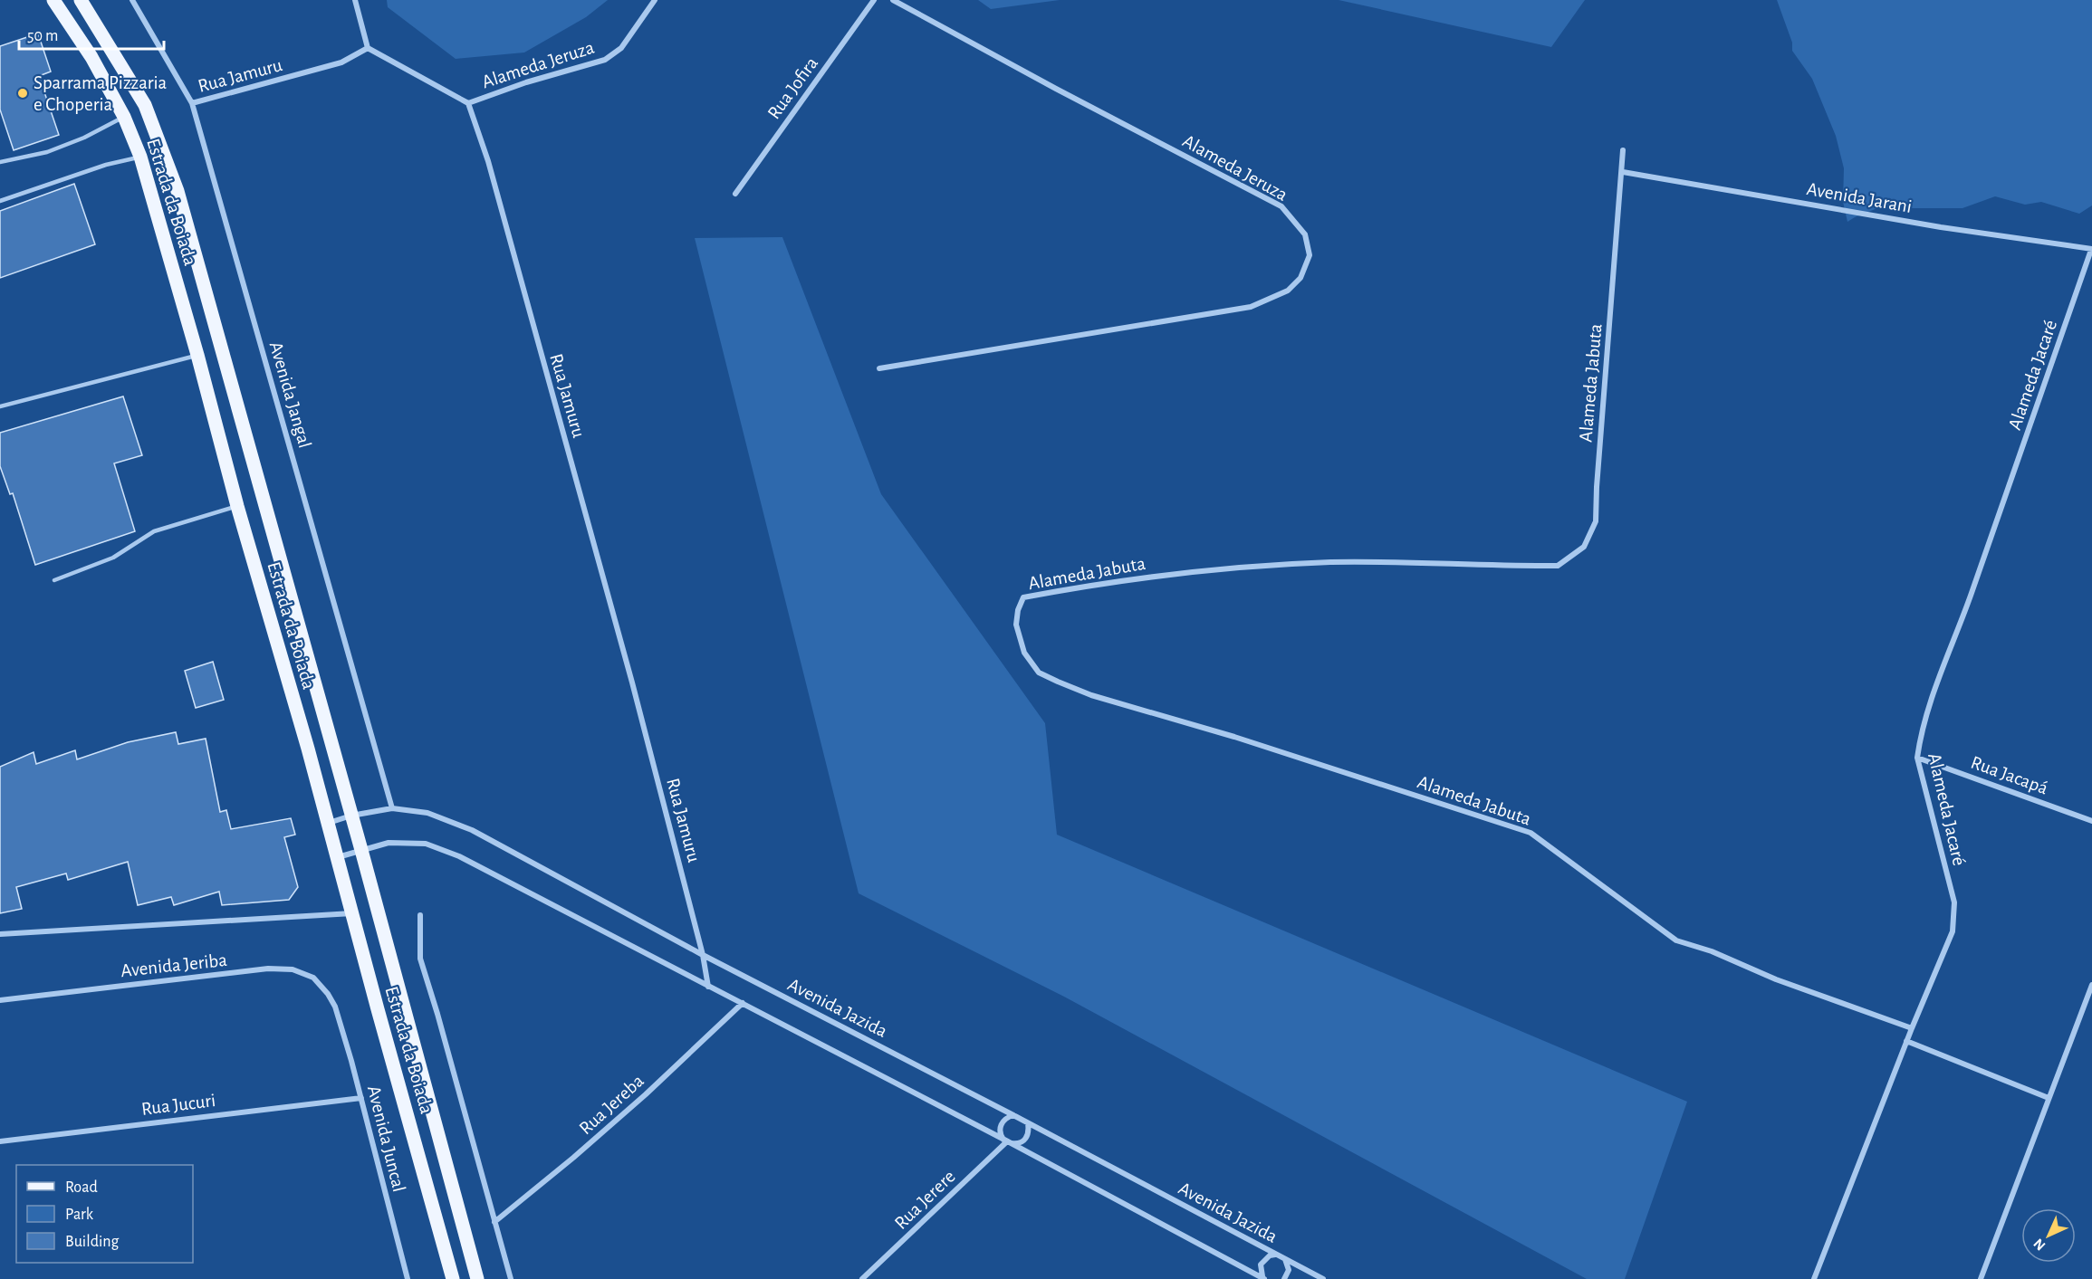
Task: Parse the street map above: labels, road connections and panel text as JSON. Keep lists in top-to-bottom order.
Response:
{
  "streets": {
    "main road": ["Estrada da Boiada"],
    "street": [
      "Alameda Jeruza",
      "Rua Jamuru",
      "Rua Jofira",
      "Avenida Jarani",
      "Alameda Jacaré",
      "Alameda Jabuta",
      "Avenida Jangal",
      "Rua Jacapá",
      "Avenida Jeriba",
      "Avenida Jazida",
      "Rua Jucuri",
      "Rua Jereba",
      "Avenida Juncal",
      "Rua Jerere"
    ]
  },
  "crossings": [
    ["Alameda Jeruza", "Rua Jamuru"],
    ["Rua Jamuru", "Avenida Jangal"],
    ["Rua Jamuru", "Avenida Jazida"],
    ["Avenida Jarani", "Alameda Jacaré"],
    ["Avenida Jarani", "Alameda Jabuta"],
    ["Estrada da Boiada", "Avenida Jazida"],
    ["Alameda Jacaré", "Alameda Jabuta"],
    ["Alameda Jacaré", "Rua Jacapá"],
    ["Avenida Jangal", "Avenida Jazida"],
    ["Avenida Jeriba", "Avenida Juncal"],
    ["Avenida Jazida", "Rua Jereba"],
    ["Avenida Jazida", "Rua Jerere"],
    ["Rua Jucuri", "Avenida Juncal"]
  ],
  "places": ["Sparrama Pizzaria e Choperia"],
  "legend": ["Road", "Park", "Building"],
  "scale_bar": "50 m",
  "north": "bottom left"
}
